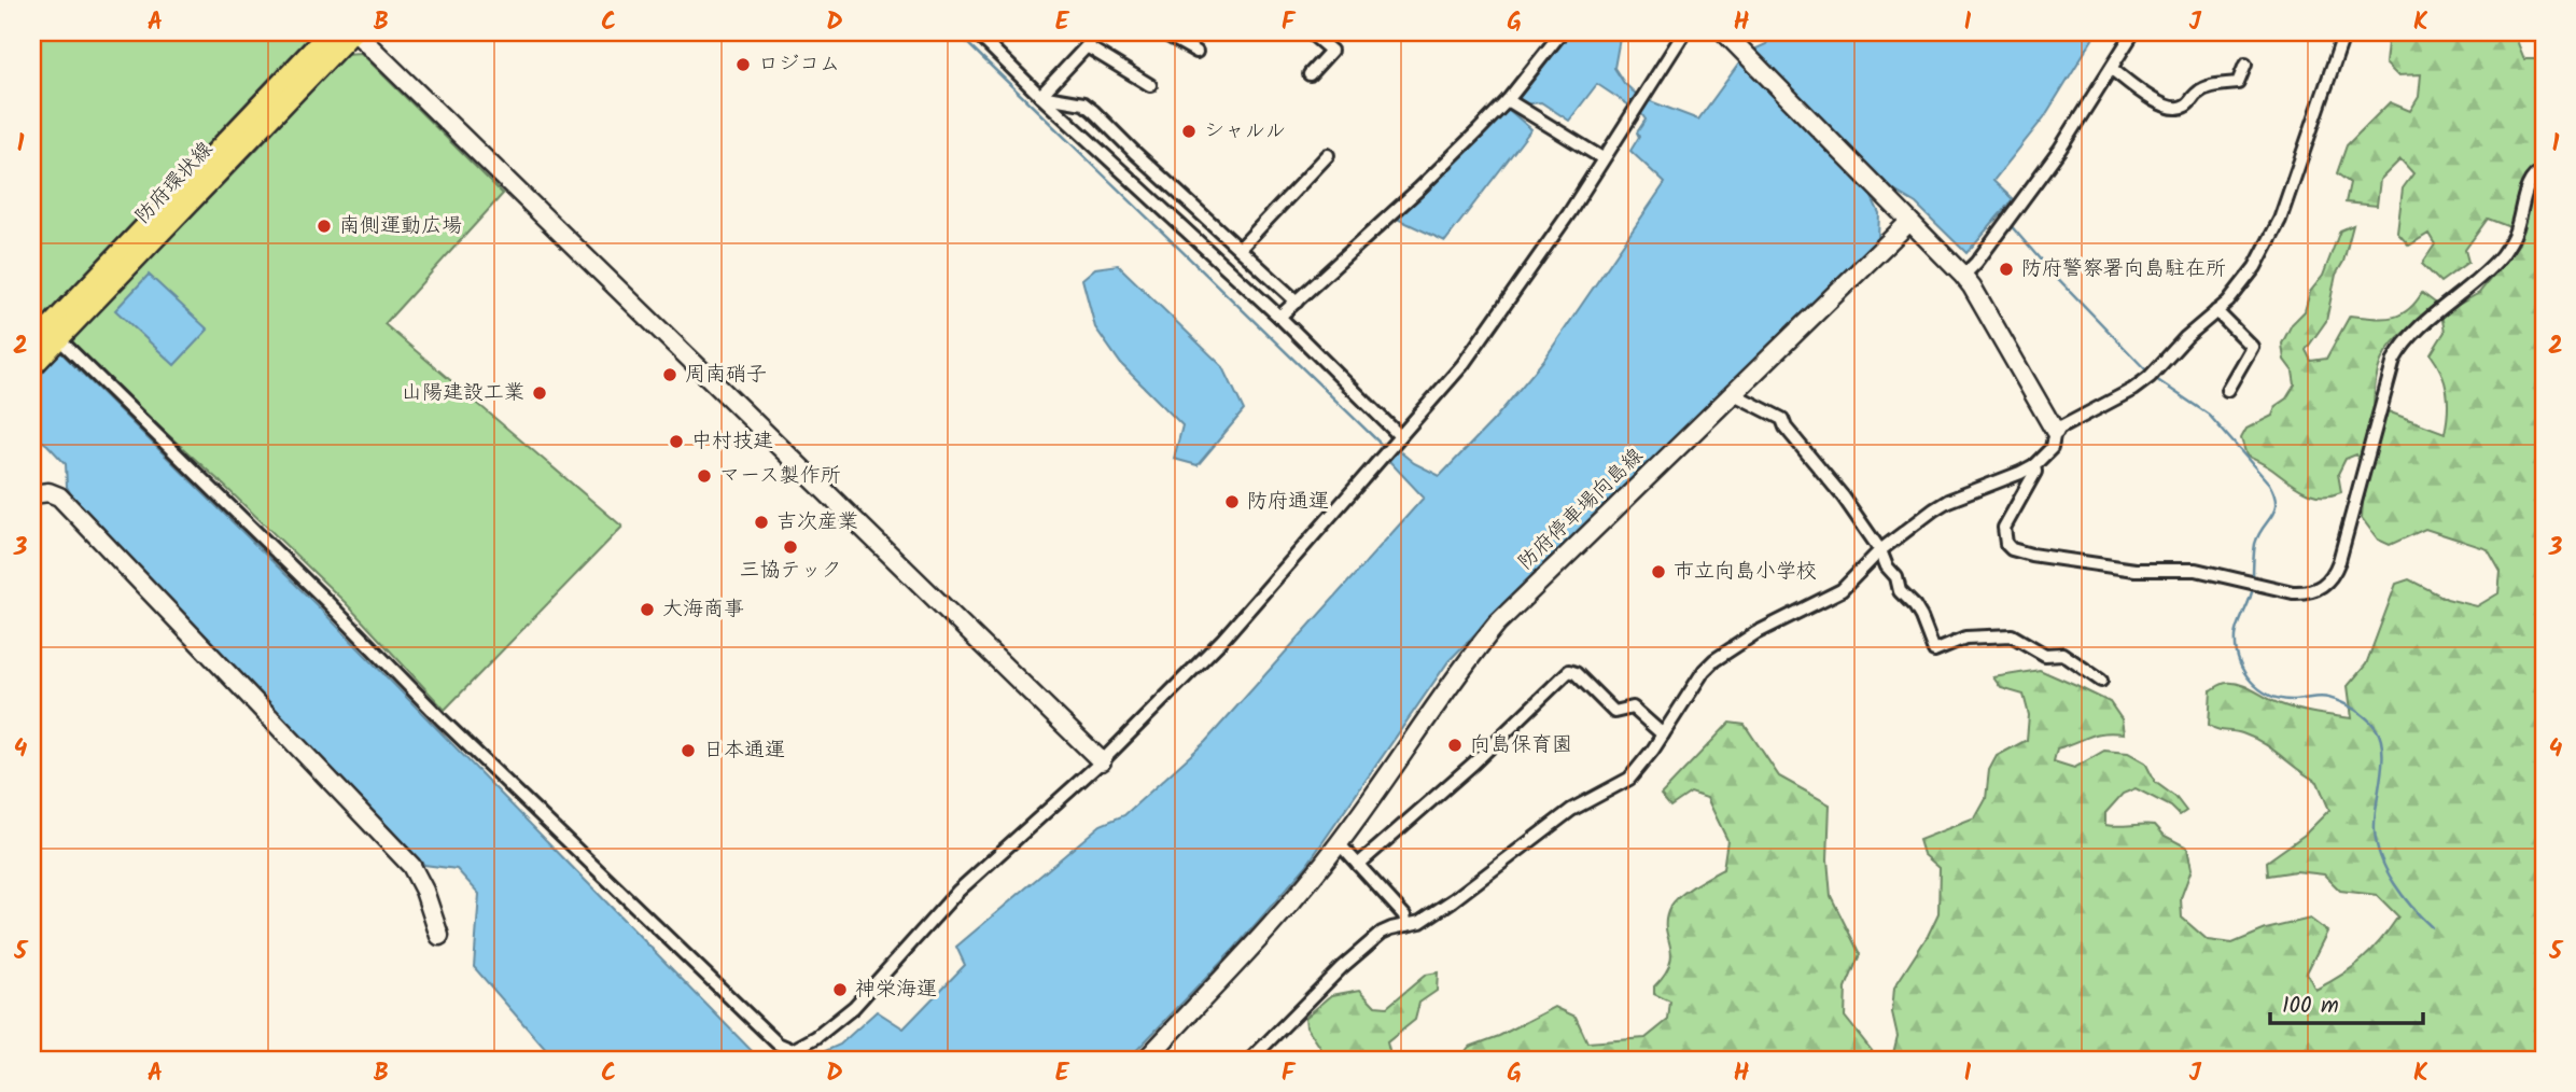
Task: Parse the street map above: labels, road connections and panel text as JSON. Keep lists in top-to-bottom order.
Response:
{
  "streets": {
    "main road": ["防府環状線"],
    "street": ["防府停車場向島線"]
  },
  "places": [
    "ロジコム",
    "シャルル",
    "南側運動広場",
    "防府警察署向島駐在所",
    "周南硝子",
    "山陽建設工業",
    "中村技建",
    "マース製作所",
    "防府通運",
    "吉次産業",
    "三協テック",
    "市立向島小学校",
    "大海商事",
    "向島保育園",
    "日本通運",
    "神栄海運"
  ],
  "scale_bar": "100 m",
  "grid": {
    "columns": [
      "A",
      "B",
      "C",
      "D",
      "E",
      "F",
      "G",
      "H",
      "I",
      "J",
      "K"
    ],
    "rows": [
      "1",
      "2",
      "3",
      "4",
      "5"
    ]
  }
}
